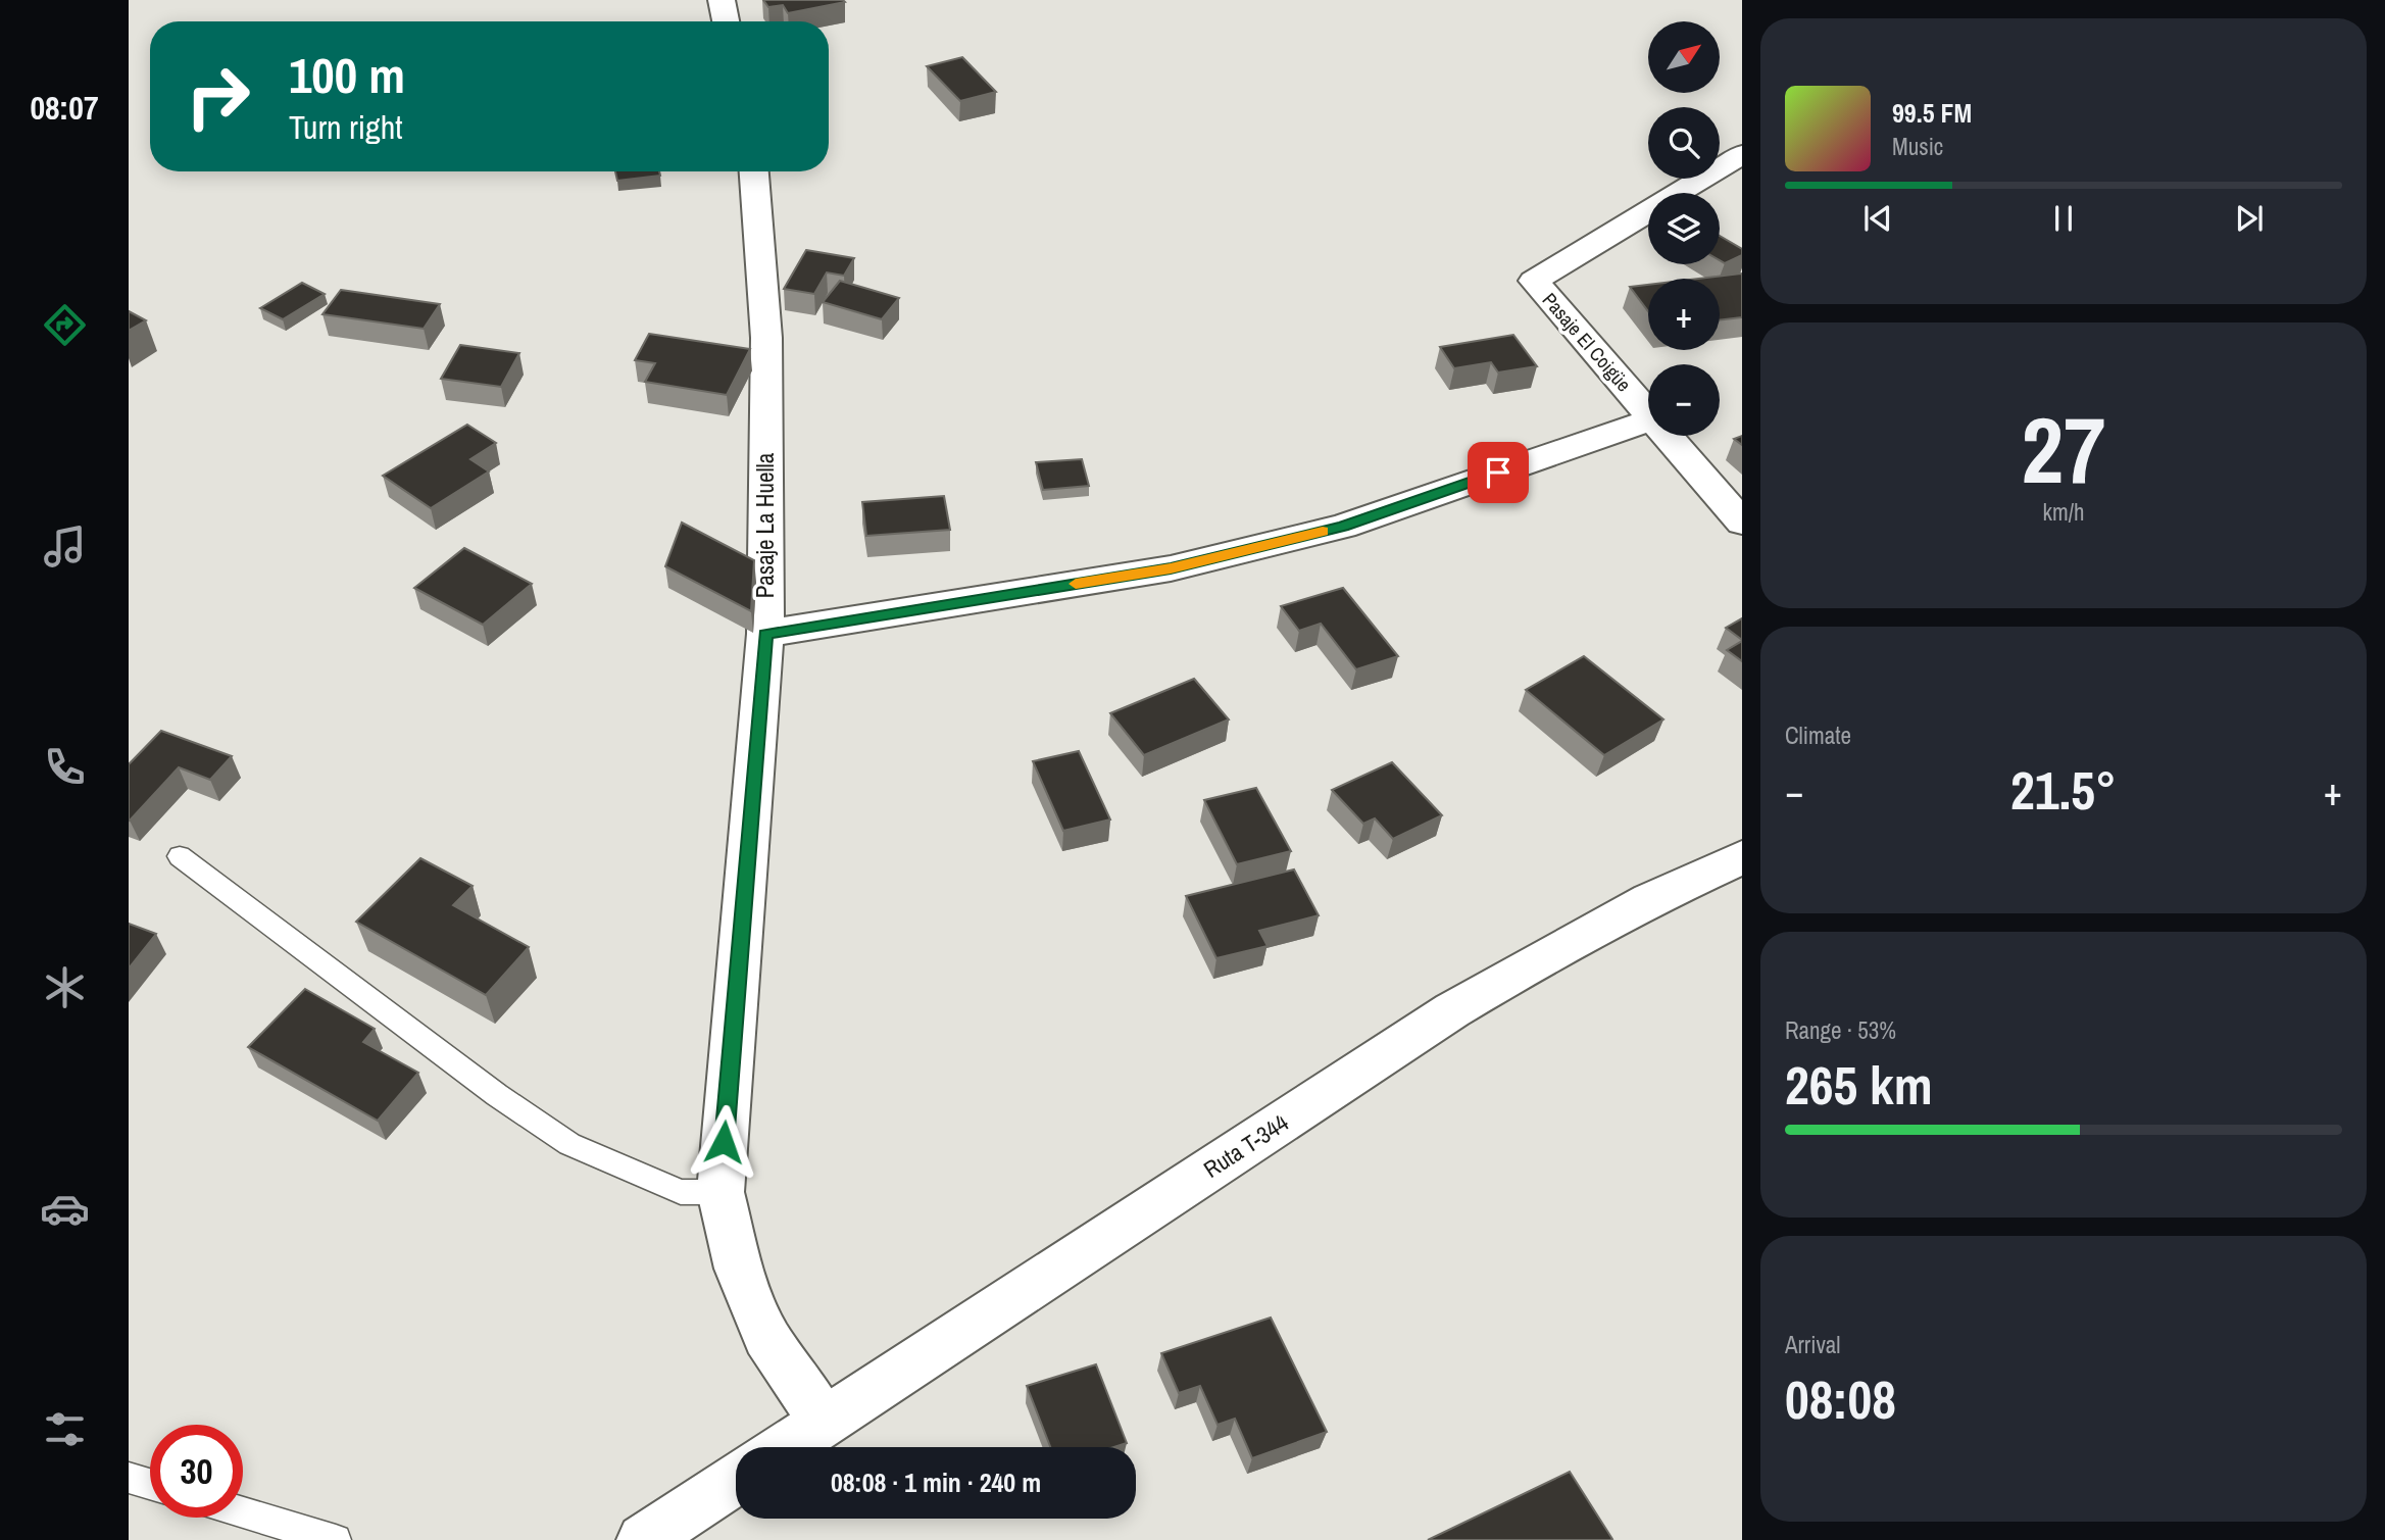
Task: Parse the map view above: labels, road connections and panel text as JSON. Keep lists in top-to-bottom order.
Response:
{
  "streets": {
    "street": ["Pasaje El Coigüe", "Pasaje La Huella", "Ruta T-344"]
  },
  "crossings": [
    ["Pasaje La Huella", "Ruta T-344"]
  ],
  "north": "top right",
  "page": {
    "tabs": "08:07",
    "map_buttons": ["+", "−"],
    "turn": ["100 m", "Turn right"],
    "song": ["99.5 FM", "Music"],
    "tile": [
      ["27", "km/h"],
      "Climate",
      ["Range · 53%", "265 km"],
      ["Arrival", "08:08"]
    ],
    "heat": ["−", "21.5°", "+"],
    "limit": "30",
    "trip": "08:08 · 1 min · 240 m"
  }
}
